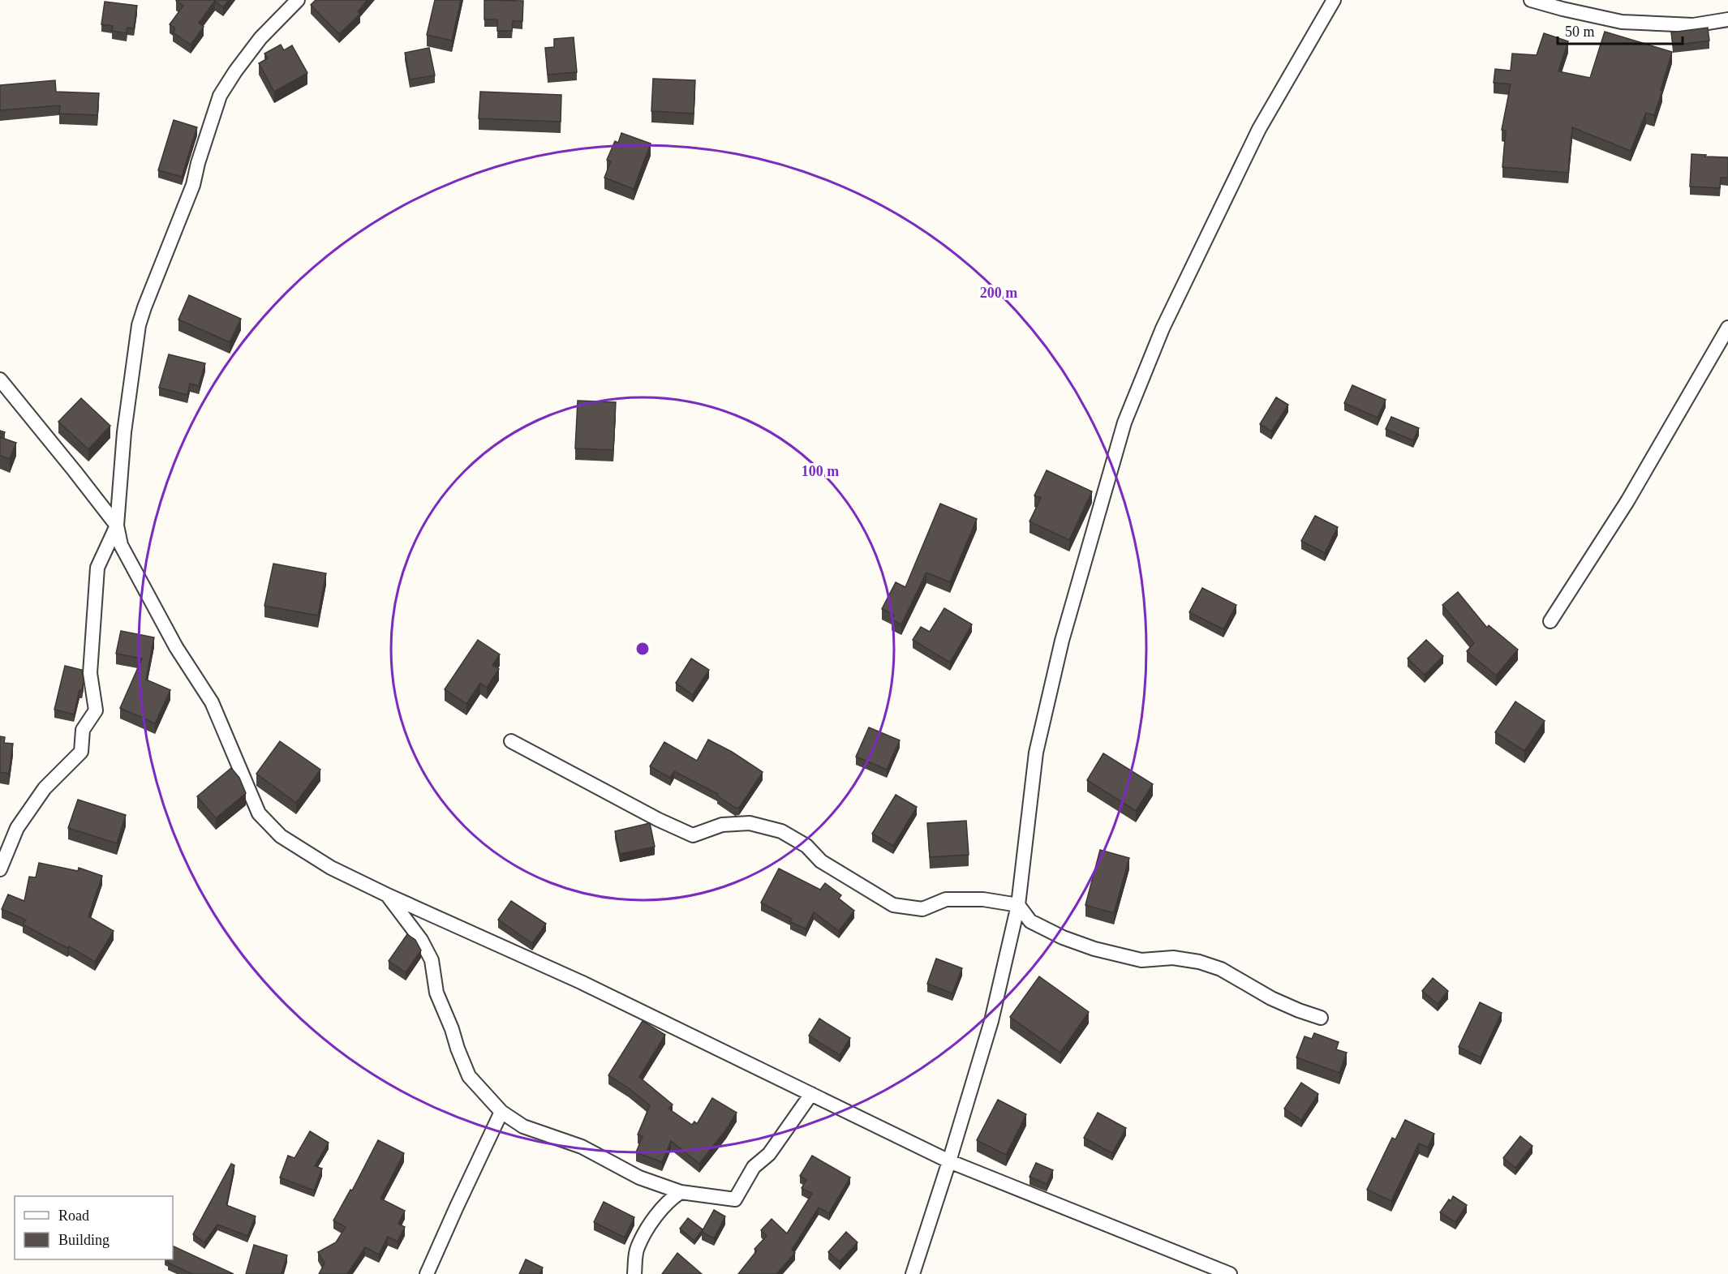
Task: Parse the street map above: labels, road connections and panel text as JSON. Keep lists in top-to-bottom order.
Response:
{
  "legend": ["Road", "Building"],
  "scale_bar": "50 m",
  "rings": ["200 m", "100 m"]
}
